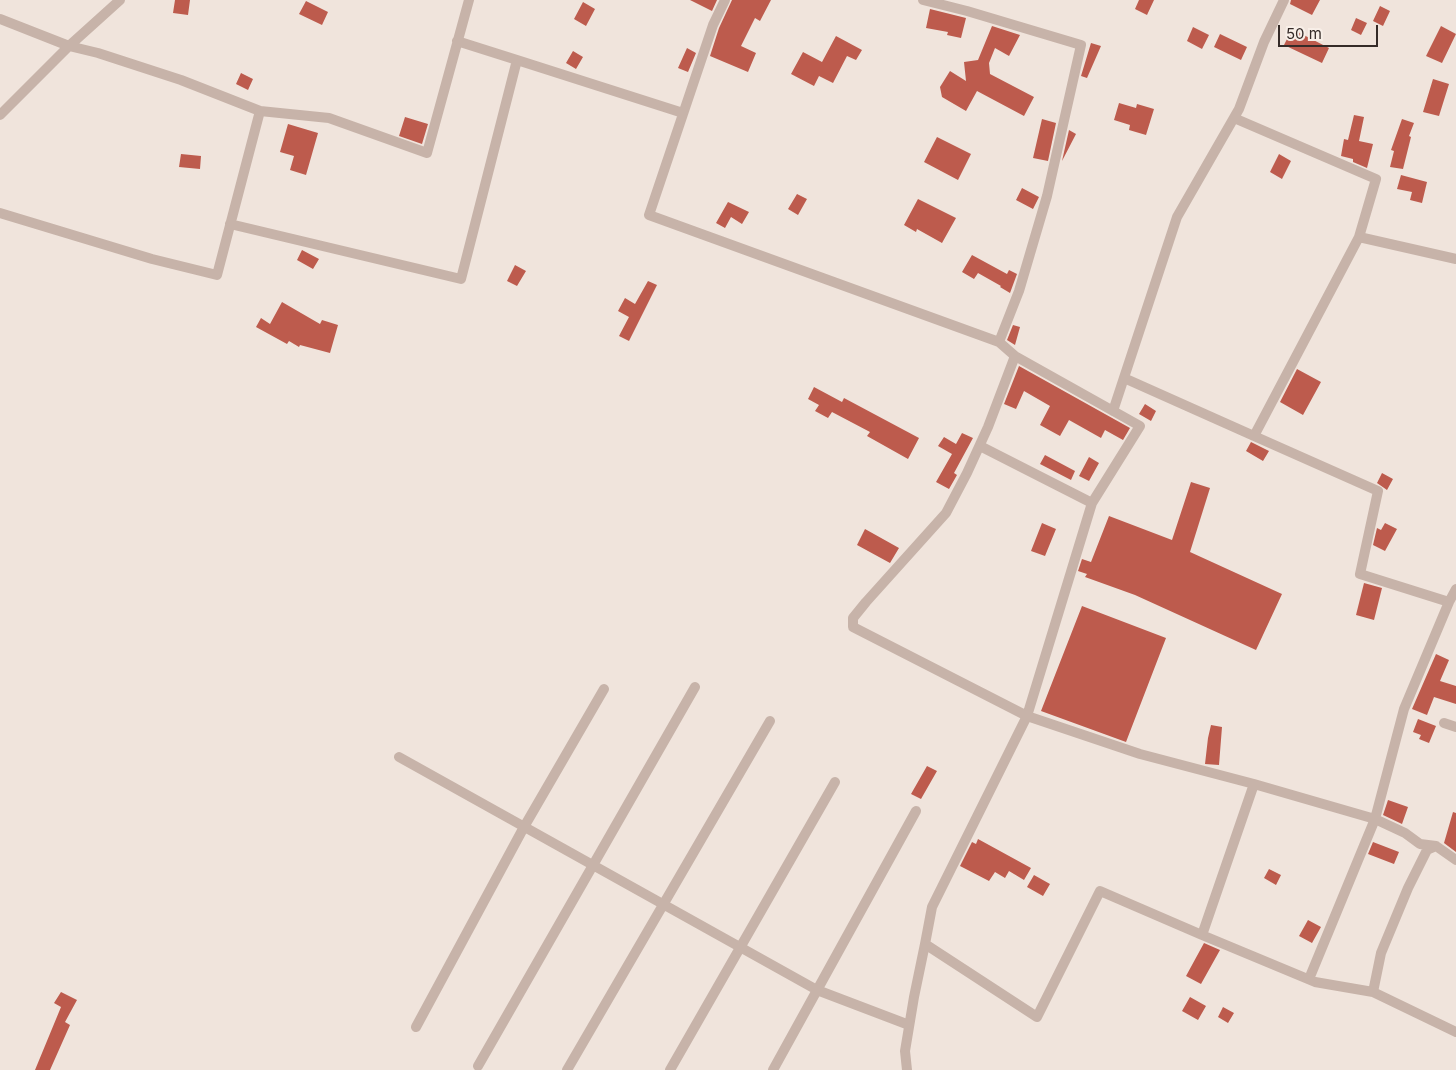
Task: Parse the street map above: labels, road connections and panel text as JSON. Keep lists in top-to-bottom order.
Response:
{
  "scale_bar": "50 m"
}
